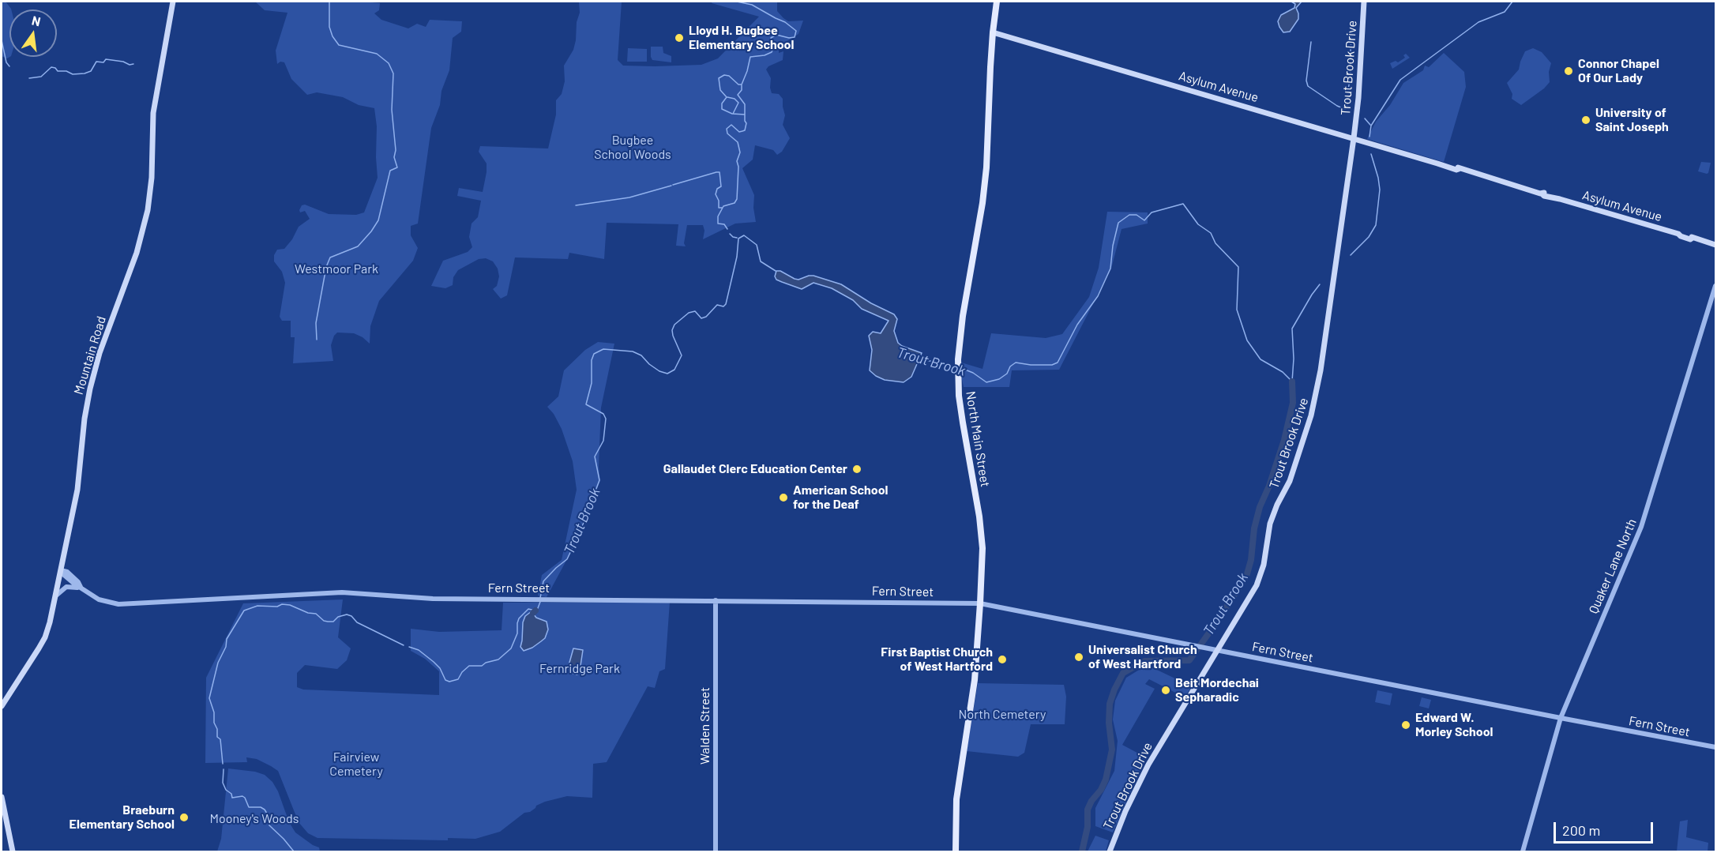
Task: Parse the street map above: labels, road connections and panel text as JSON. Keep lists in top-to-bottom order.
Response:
{
  "streets": {
    "main road": [
      "Trout Brook Drive",
      "Asylum Avenue",
      "Mountain Road",
      "North Main Street"
    ],
    "street": ["Quaker Lane North", "Fern Street", "Walden Street"]
  },
  "crossings": [
    ["Trout Brook Drive", "Asylum Avenue"],
    ["Trout Brook Drive", "Fern Street"],
    ["Asylum Avenue", "North Main Street"],
    ["Mountain Road", "Fern Street"],
    ["North Main Street", "Fern Street"],
    ["Quaker Lane North", "Fern Street"],
    ["Fern Street", "Walden Street"]
  ],
  "water": ["Trout Brook"],
  "parks": [
    "Bugbee School Woods",
    "Westmoor Park",
    "Fernridge Park",
    "North Cemetery",
    "Fairview Cemetery",
    "Mooney's Woods"
  ],
  "places": [
    "Lloyd H. Bugbee Elementary School",
    "Connor Chapel Of Our Lady",
    "University of Saint Joseph",
    "Gallaudet Clerc Education Center",
    "American School for the Deaf",
    "Universalist Church of West Hartford",
    "First Baptist Church of West Hartford",
    "Beit Mordechai Sepharadic",
    "Edward W. Morley School",
    "Braeburn Elementary School"
  ],
  "scale_bar": "200 m",
  "north": "top"
}
